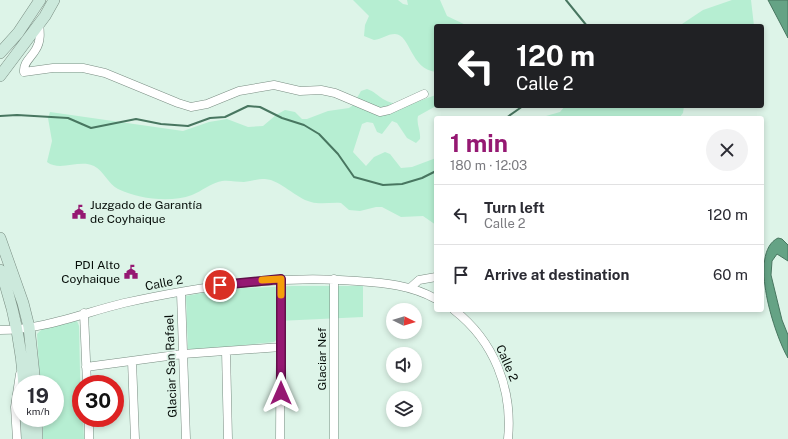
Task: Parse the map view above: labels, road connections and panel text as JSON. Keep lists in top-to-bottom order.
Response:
{
  "streets": {
    "street": ["Calle 2", "Glaciar Nef", "Glaciar San Rafael"]
  },
  "crossings": [
    ["Calle 2", "Glaciar Nef"],
    ["Calle 2", "Glaciar San Rafael"]
  ],
  "places": {
    "public building": ["Juzgado de Garantía de Coyhaique", "PDI Alto Coyhaique"]
  },
  "north": "right",
  "page": {
    "turn": ["120 m", "Calle 2"],
    "heading": ["1 min", "180 m · 12:03"],
    "list": [
      {
        "name": "Turn left",
        "note": "Calle 2",
        "value": "120 m"
      },
      {
        "name": "Arrive at destination",
        "value": "60 m"
      }
    ],
    "speed": "19 km/h",
    "limit": "30"
  }
}
